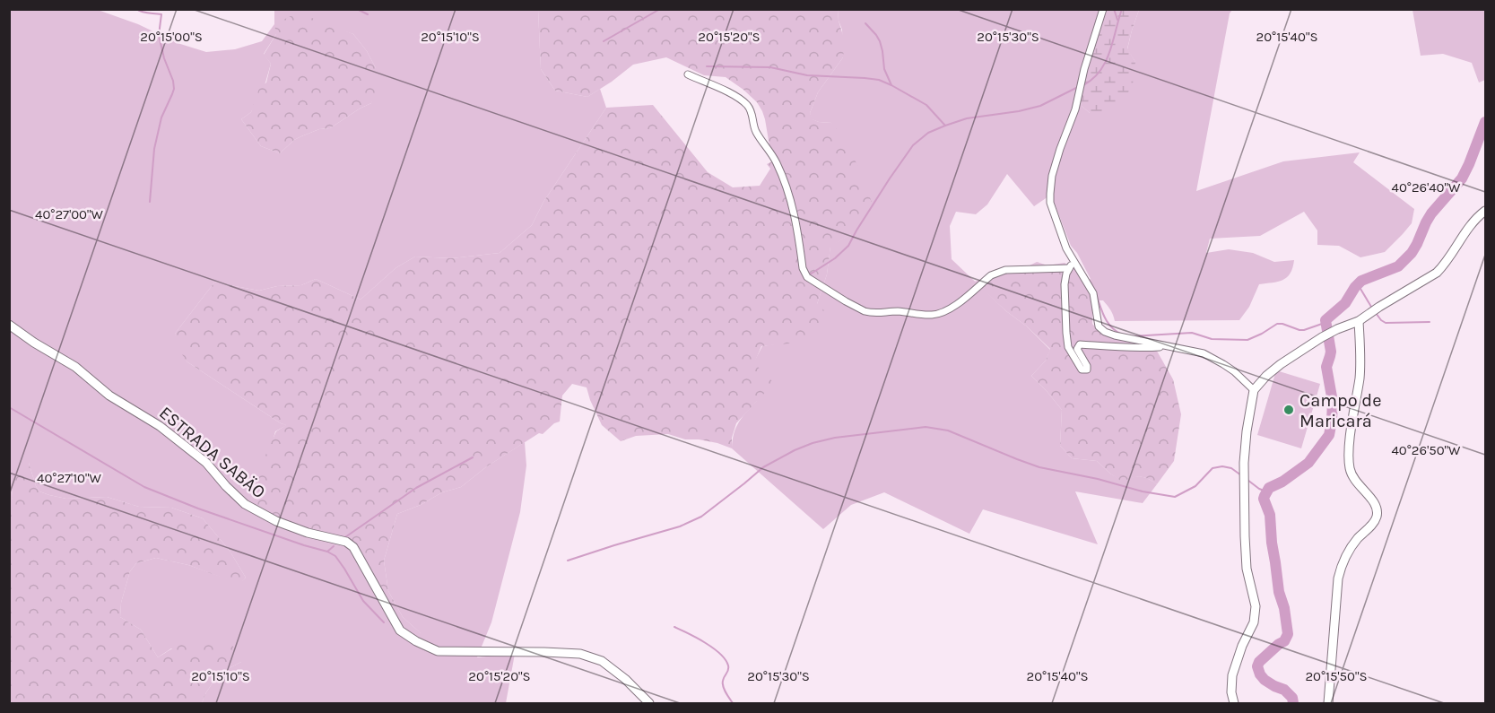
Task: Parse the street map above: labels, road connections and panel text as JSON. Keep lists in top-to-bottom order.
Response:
{
  "streets": {
    "street": ["ESTRADA SABÄO"]
  },
  "places": ["Campo de Maricará"],
  "coordinates": [
    "20°15'00\"S",
    "20°15'10\"S",
    "20°15'20\"S",
    "20°15'30\"S",
    "20°15'40\"S",
    "40°26'40\"W",
    "40°27'00\"W",
    "40°26'50\"W",
    "40°27'10\"W",
    "20°15'50\"S"
  ]
}
